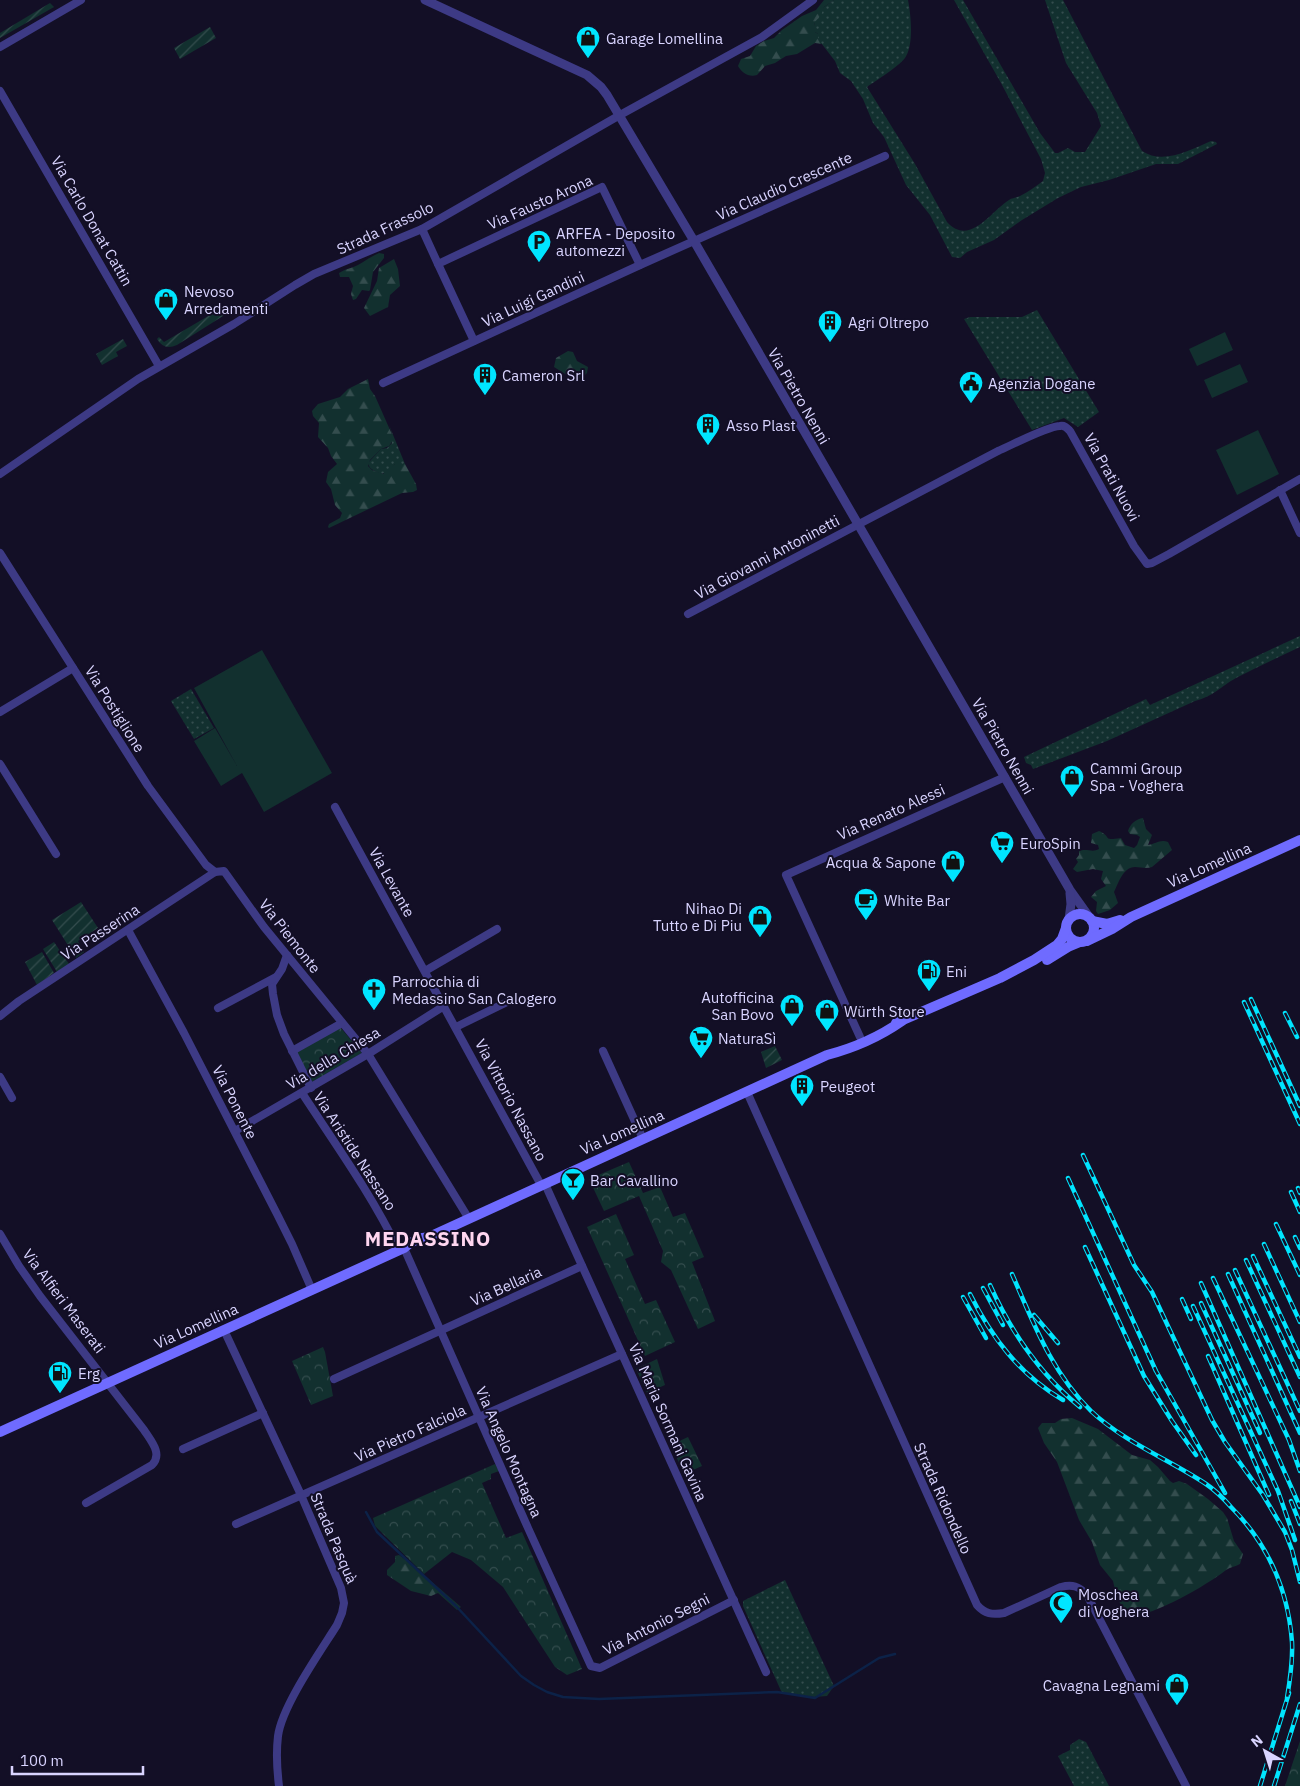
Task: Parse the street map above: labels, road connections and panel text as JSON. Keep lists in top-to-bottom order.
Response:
{
  "streets": {
    "main road": ["Via Lomellina"],
    "street": [
      "Via Claudio Crescente",
      "Via Fausto Arona",
      "Via Carlo Donat Cattin",
      "Strada Frassolo",
      "Via Luigi Gandini",
      "Via Pietro Nenni",
      "Via Prati Nuovi",
      "Via Giovanni Antoninetti",
      "Via Postiglione",
      "Via Renato Alessi",
      "Via Levante",
      "Via Passerina",
      "Via Piemonte",
      "Via della Chiesa",
      "Via Vittorio Nassano",
      "Via Ponente",
      "Via Aristide Nassano",
      "Via Bellaria",
      "Via Alfieri Maserati",
      "Via Maria Sormani Gavina",
      "Via Pietro Falciola",
      "Via Angelo Montagna",
      "Strada Ridondello",
      "Strada Pasquà",
      "Via Antonio Segni"
    ]
  },
  "crossings": [
    ["Via Claudio Crescente", "Via Luigi Gandini"],
    ["Via Claudio Crescente", "Via Pietro Nenni"],
    ["Via Fausto Arona", "Via Luigi Gandini"],
    ["Via Carlo Donat Cattin", "Strada Frassolo"],
    ["Strada Frassolo", "Via Pietro Nenni"],
    ["Via Luigi Gandini", "Via Pietro Nenni"],
    ["Via Pietro Nenni", "Via Prati Nuovi"],
    ["Via Pietro Nenni", "Via Giovanni Antoninetti"],
    ["Via Pietro Nenni", "Via Renato Alessi"],
    ["Via Pietro Nenni", "Via Lomellina"],
    ["Via Prati Nuovi", "Via Giovanni Antoninetti"],
    ["Via Postiglione", "Via Passerina"],
    ["Via Postiglione", "Via Piemonte"],
    ["Via Renato Alessi", "Via Lomellina"],
    ["Via Lomellina", "Via Vittorio Nassano"],
    ["Via Lomellina", "Via Ponente"],
    ["Via Lomellina", "Via Aristide Nassano"],
    ["Via Lomellina", "Via Alfieri Maserati"],
    ["Via Lomellina", "Via Maria Sormani Gavina"],
    ["Via Lomellina", "Via Angelo Montagna"],
    ["Via Lomellina", "Strada Ridondello"],
    ["Via Lomellina", "Strada Pasquà"],
    ["Via Levante", "Via Vittorio Nassano"],
    ["Via Passerina", "Via Piemonte"],
    ["Via Passerina", "Via Ponente"],
    ["Via Piemonte", "Via della Chiesa"],
    ["Via Piemonte", "Via Aristide Nassano"],
    ["Via della Chiesa", "Via Vittorio Nassano"],
    ["Via della Chiesa", "Via Ponente"],
    ["Via della Chiesa", "Via Aristide Nassano"],
    ["Via Vittorio Nassano", "Via Maria Sormani Gavina"],
    ["Via Aristide Nassano", "Via Angelo Montagna"],
    ["Via Bellaria", "Via Maria Sormani Gavina"],
    ["Via Bellaria", "Via Angelo Montagna"],
    ["Via Maria Sormani Gavina", "Via Pietro Falciola"],
    ["Via Maria Sormani Gavina", "Via Antonio Segni"],
    ["Via Pietro Falciola", "Via Angelo Montagna"],
    ["Via Pietro Falciola", "Strada Pasquà"],
    ["Via Angelo Montagna", "Via Antonio Segni"]
  ],
  "districts": ["MEDASSINO"],
  "places": {
    "shop": [
      "Garage Lomellina",
      "Nevoso Arredamenti",
      "Cammi Group Spa - Voghera",
      "Acqua & Sapone",
      "Nihao Di Tutto e Di Piu",
      "Autofficina San Bovo",
      "Würth Store",
      "Cavagna Legnami"
    ],
    "parking": ["ARFEA - Deposito automezzi"],
    "building": [
      "Agri Oltrepo",
      "Cameron Srl",
      "Asso Plast",
      "Peugeot"
    ],
    "public building": ["Agenzia Dogane"],
    "supermarket": ["EuroSpin", "NaturaSì"],
    "cafe": ["White Bar"],
    "fuel station": ["Eni", "Erg"],
    "church": ["Parrocchia di Medassino San Calogero"],
    "bar": ["Bar Cavallino"],
    "mosque": ["Moschea di Voghera"]
  },
  "scale_bar": "100 m",
  "north": "top left"
}
